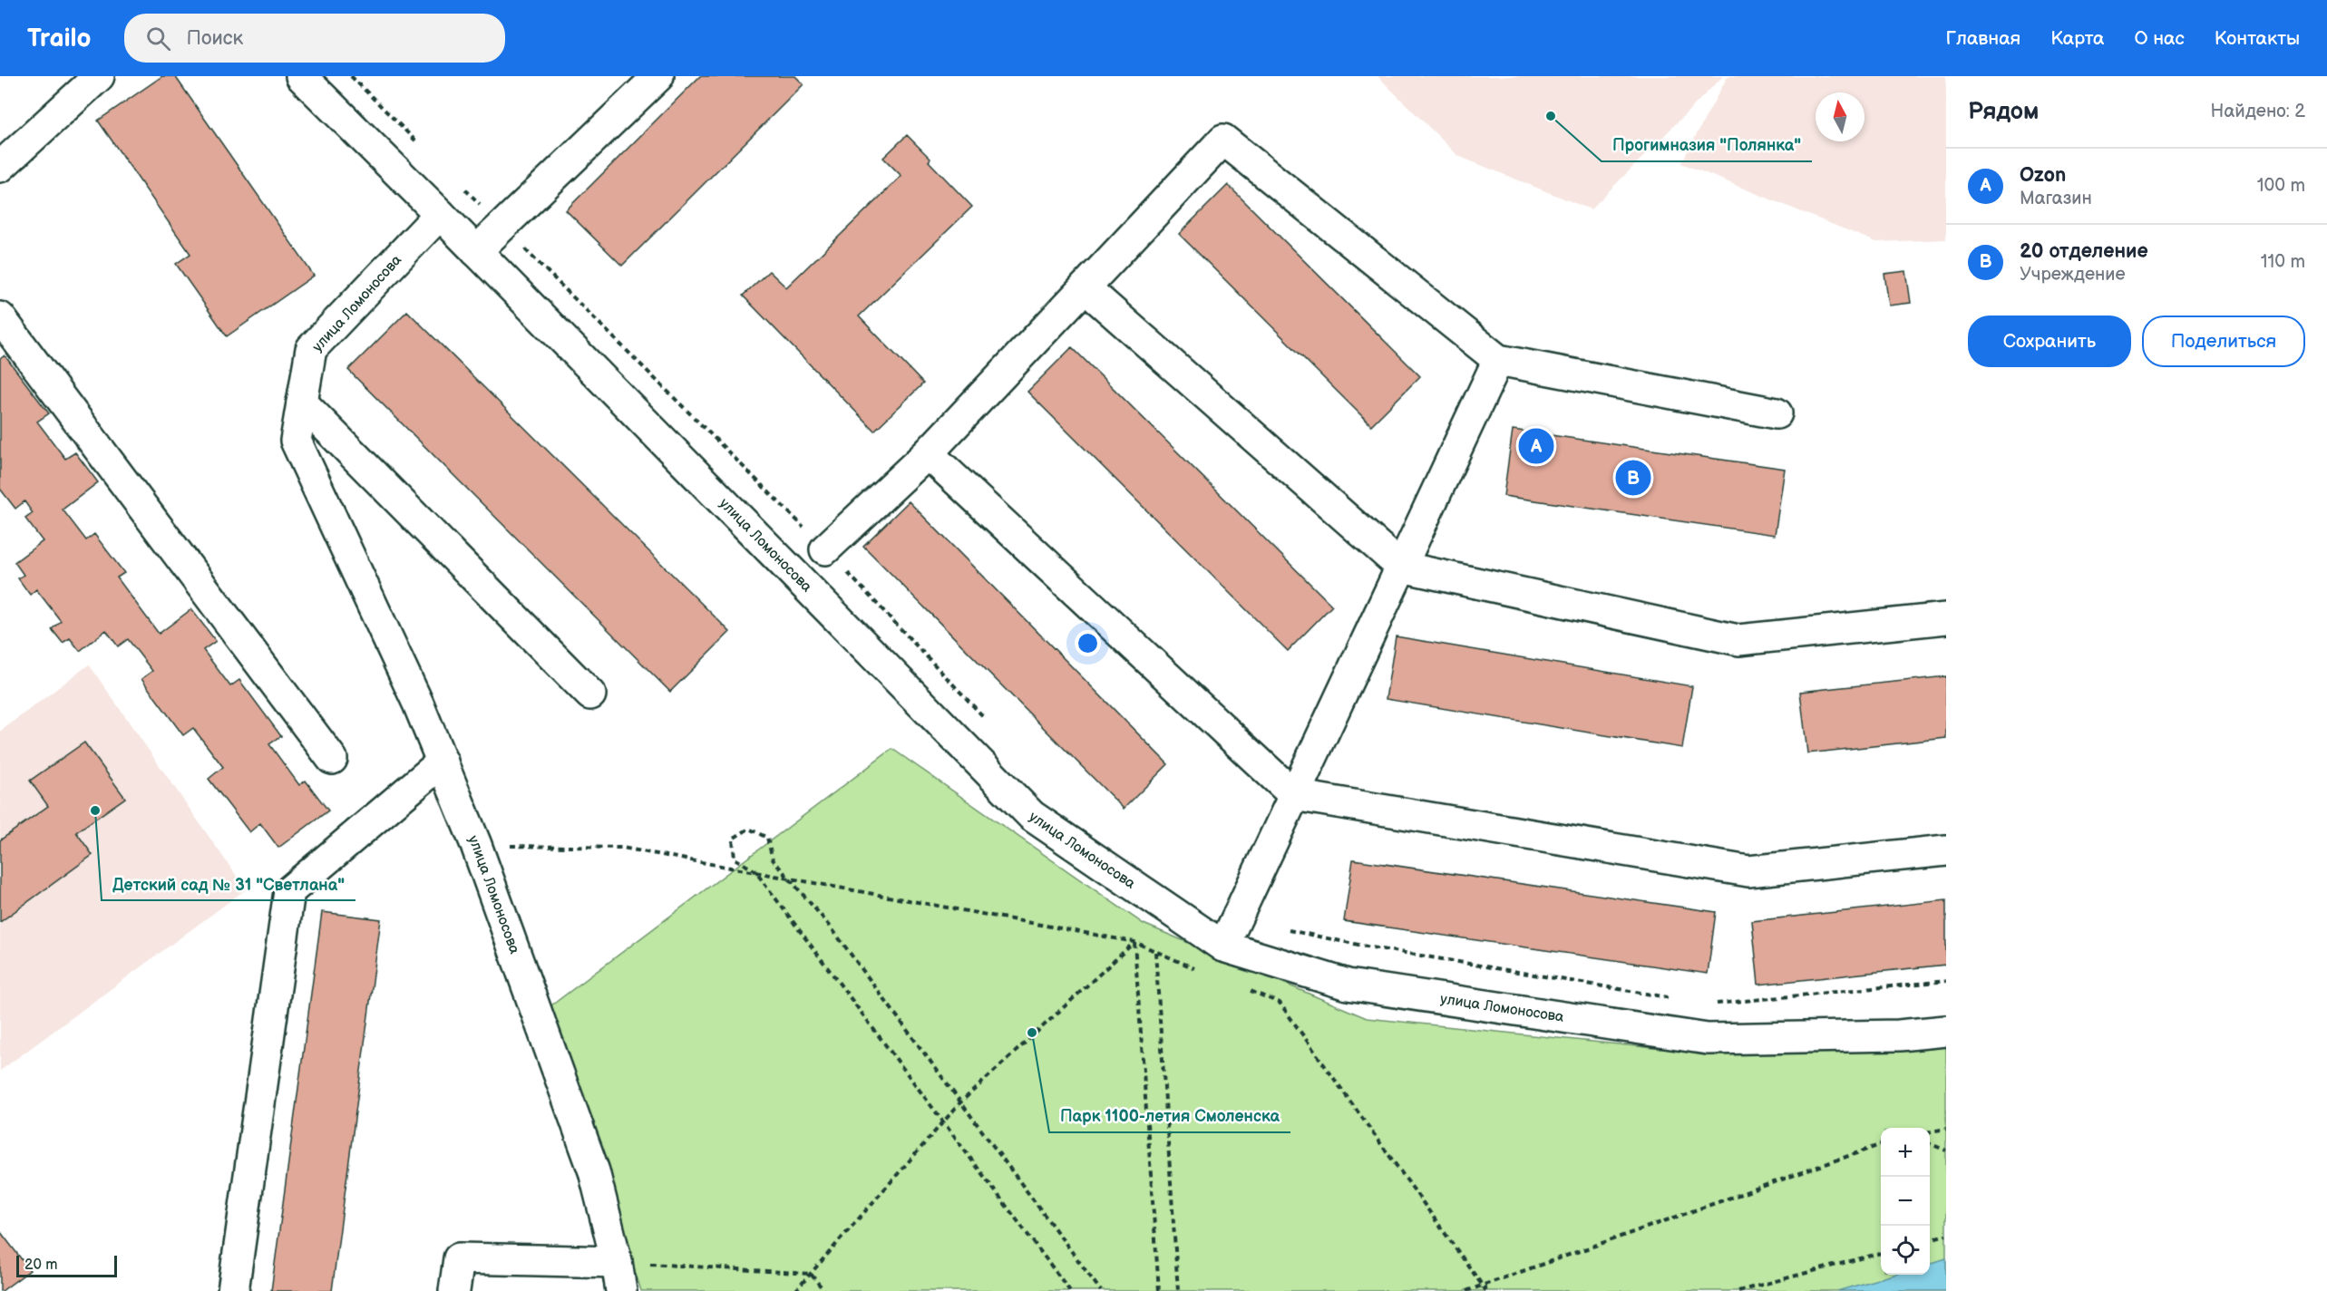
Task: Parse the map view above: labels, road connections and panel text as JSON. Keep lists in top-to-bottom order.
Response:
{
  "streets": {
    "street": ["улица Ломоносова"]
  },
  "places": ["Прогимназия \"Полянка\"", "Детский сад № 31 \"Светлана\"", "Парк 1100-летия Смоленска"],
  "scale_bar": "20 m",
  "north": "top",
  "page": {
    "header": "Trailo",
    "search": "Поиск",
    "nav": [
      "Главная",
      "Карта",
      "О нас",
      "Контакты"
    ],
    "heading": ["Рядом", "Найдено: 2"],
    "list": [
      {
        "mark": "A",
        "name": "Ozon",
        "note": "Магазин",
        "value": "100 m"
      },
      {
        "mark": "B",
        "name": "20 отделение",
        "note": "Учреждение",
        "value": "110 m"
      }
    ],
    "buttons": ["Сохранить", "Поделиться"],
    "pins": ["A", "B"],
    "map_buttons": ["+", "−"],
    "scale": "20 m"
  }
}
